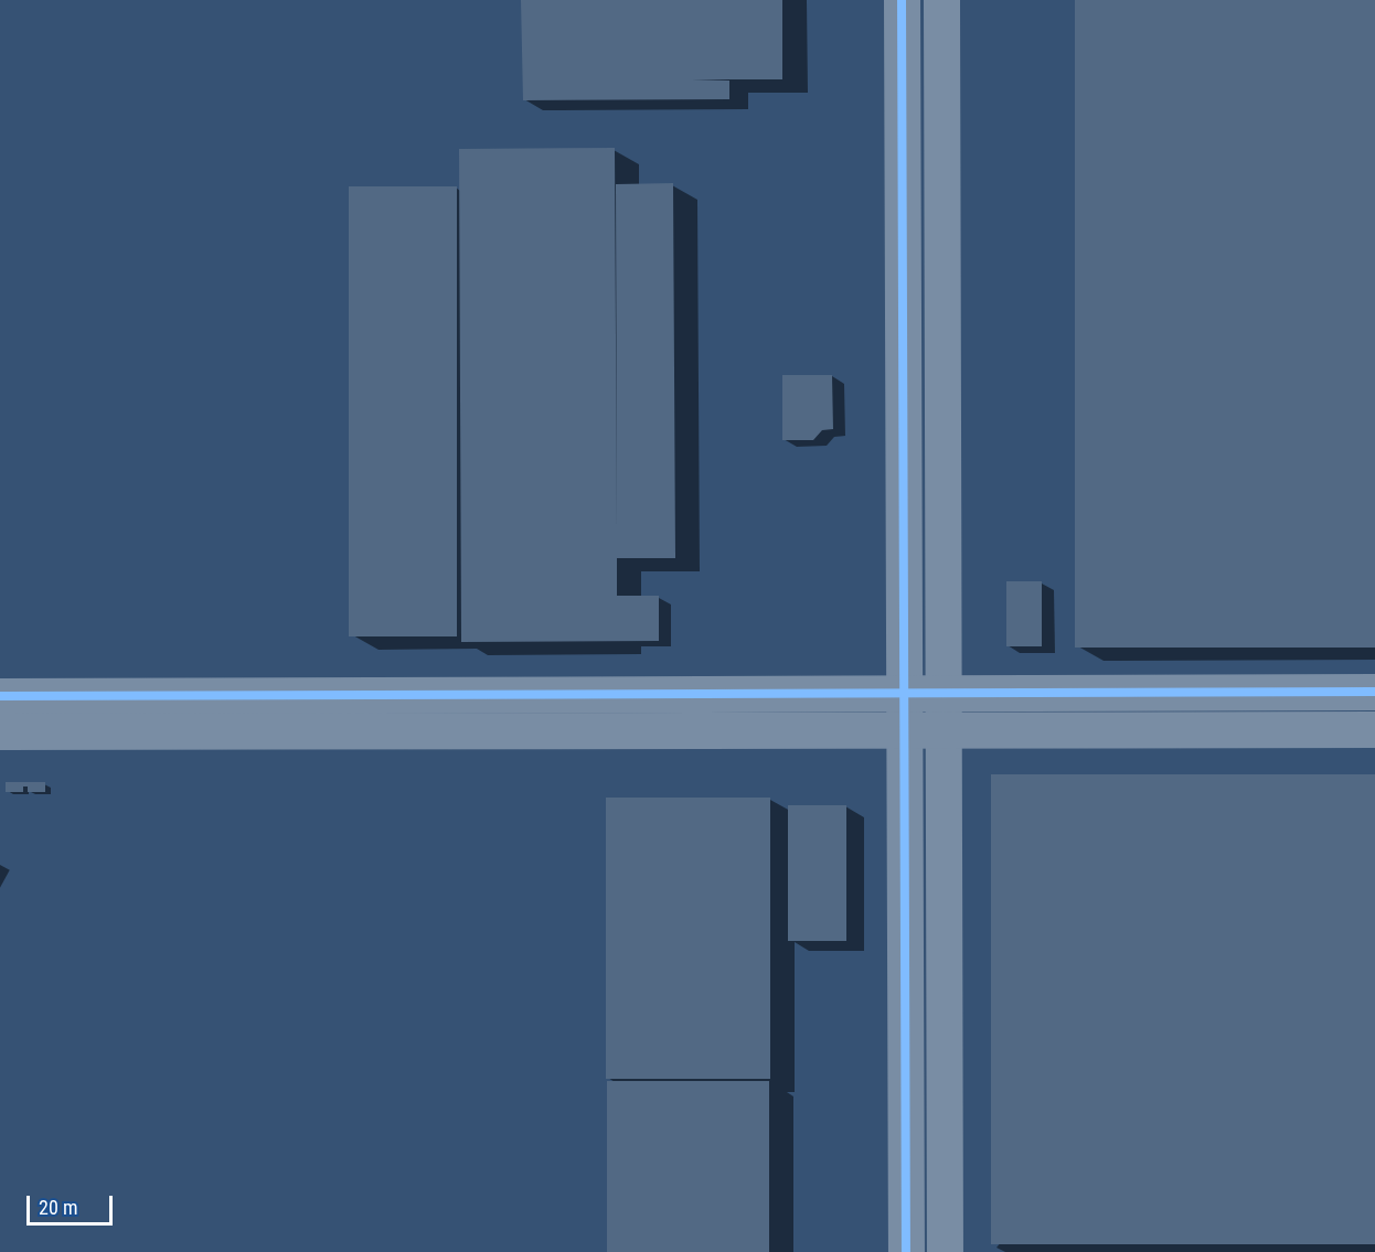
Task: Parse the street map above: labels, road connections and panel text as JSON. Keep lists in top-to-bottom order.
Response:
{
  "scale_bar": "20 m"
}
